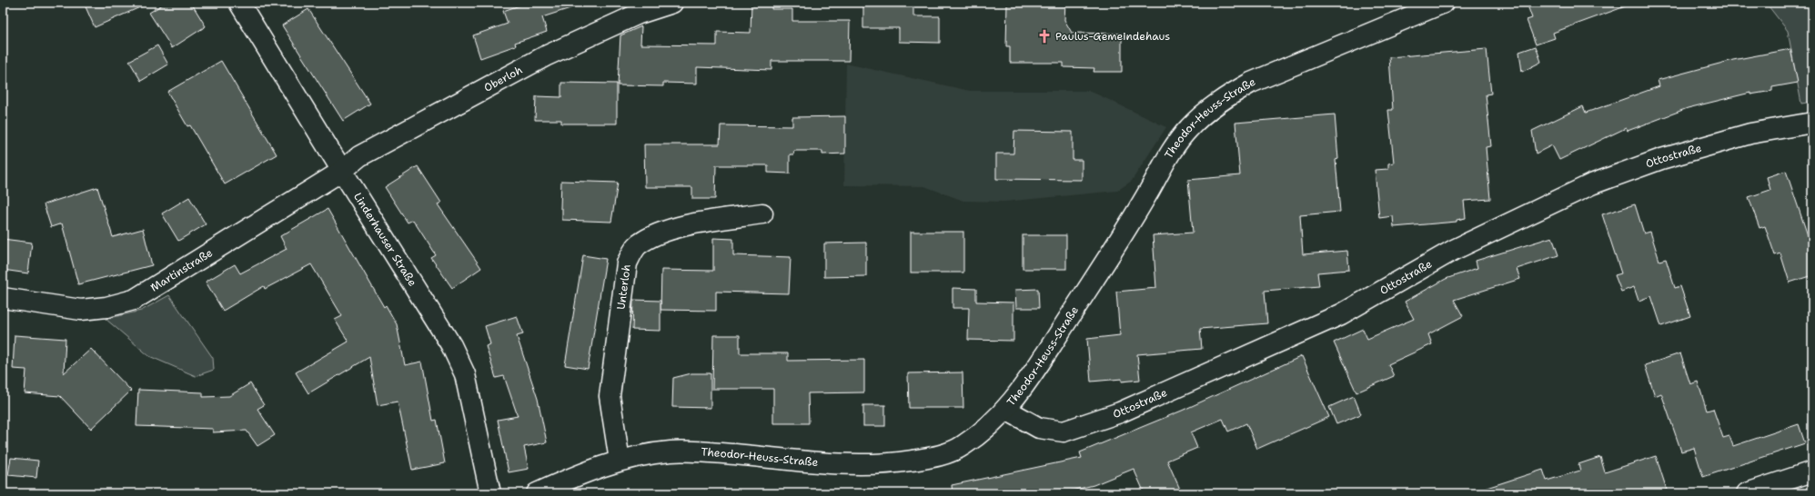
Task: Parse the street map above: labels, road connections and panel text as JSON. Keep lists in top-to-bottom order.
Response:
{
  "streets": {
    "street": [
      "Oberloh",
      "Theodor-Heuss-Straße",
      "Ottostraße",
      "Linderhauser Straße",
      "Martinstraße",
      "Unterloh"
    ]
  },
  "crossings": [
    ["Oberloh", "Linderhauser Straße"],
    ["Oberloh", "Martinstraße"],
    ["Theodor-Heuss-Straße", "Ottostraße"],
    ["Theodor-Heuss-Straße", "Unterloh"],
    ["Linderhauser Straße", "Martinstraße"]
  ],
  "places": {
    "church": ["Paulus-Gemeindehaus"]
  }
}
